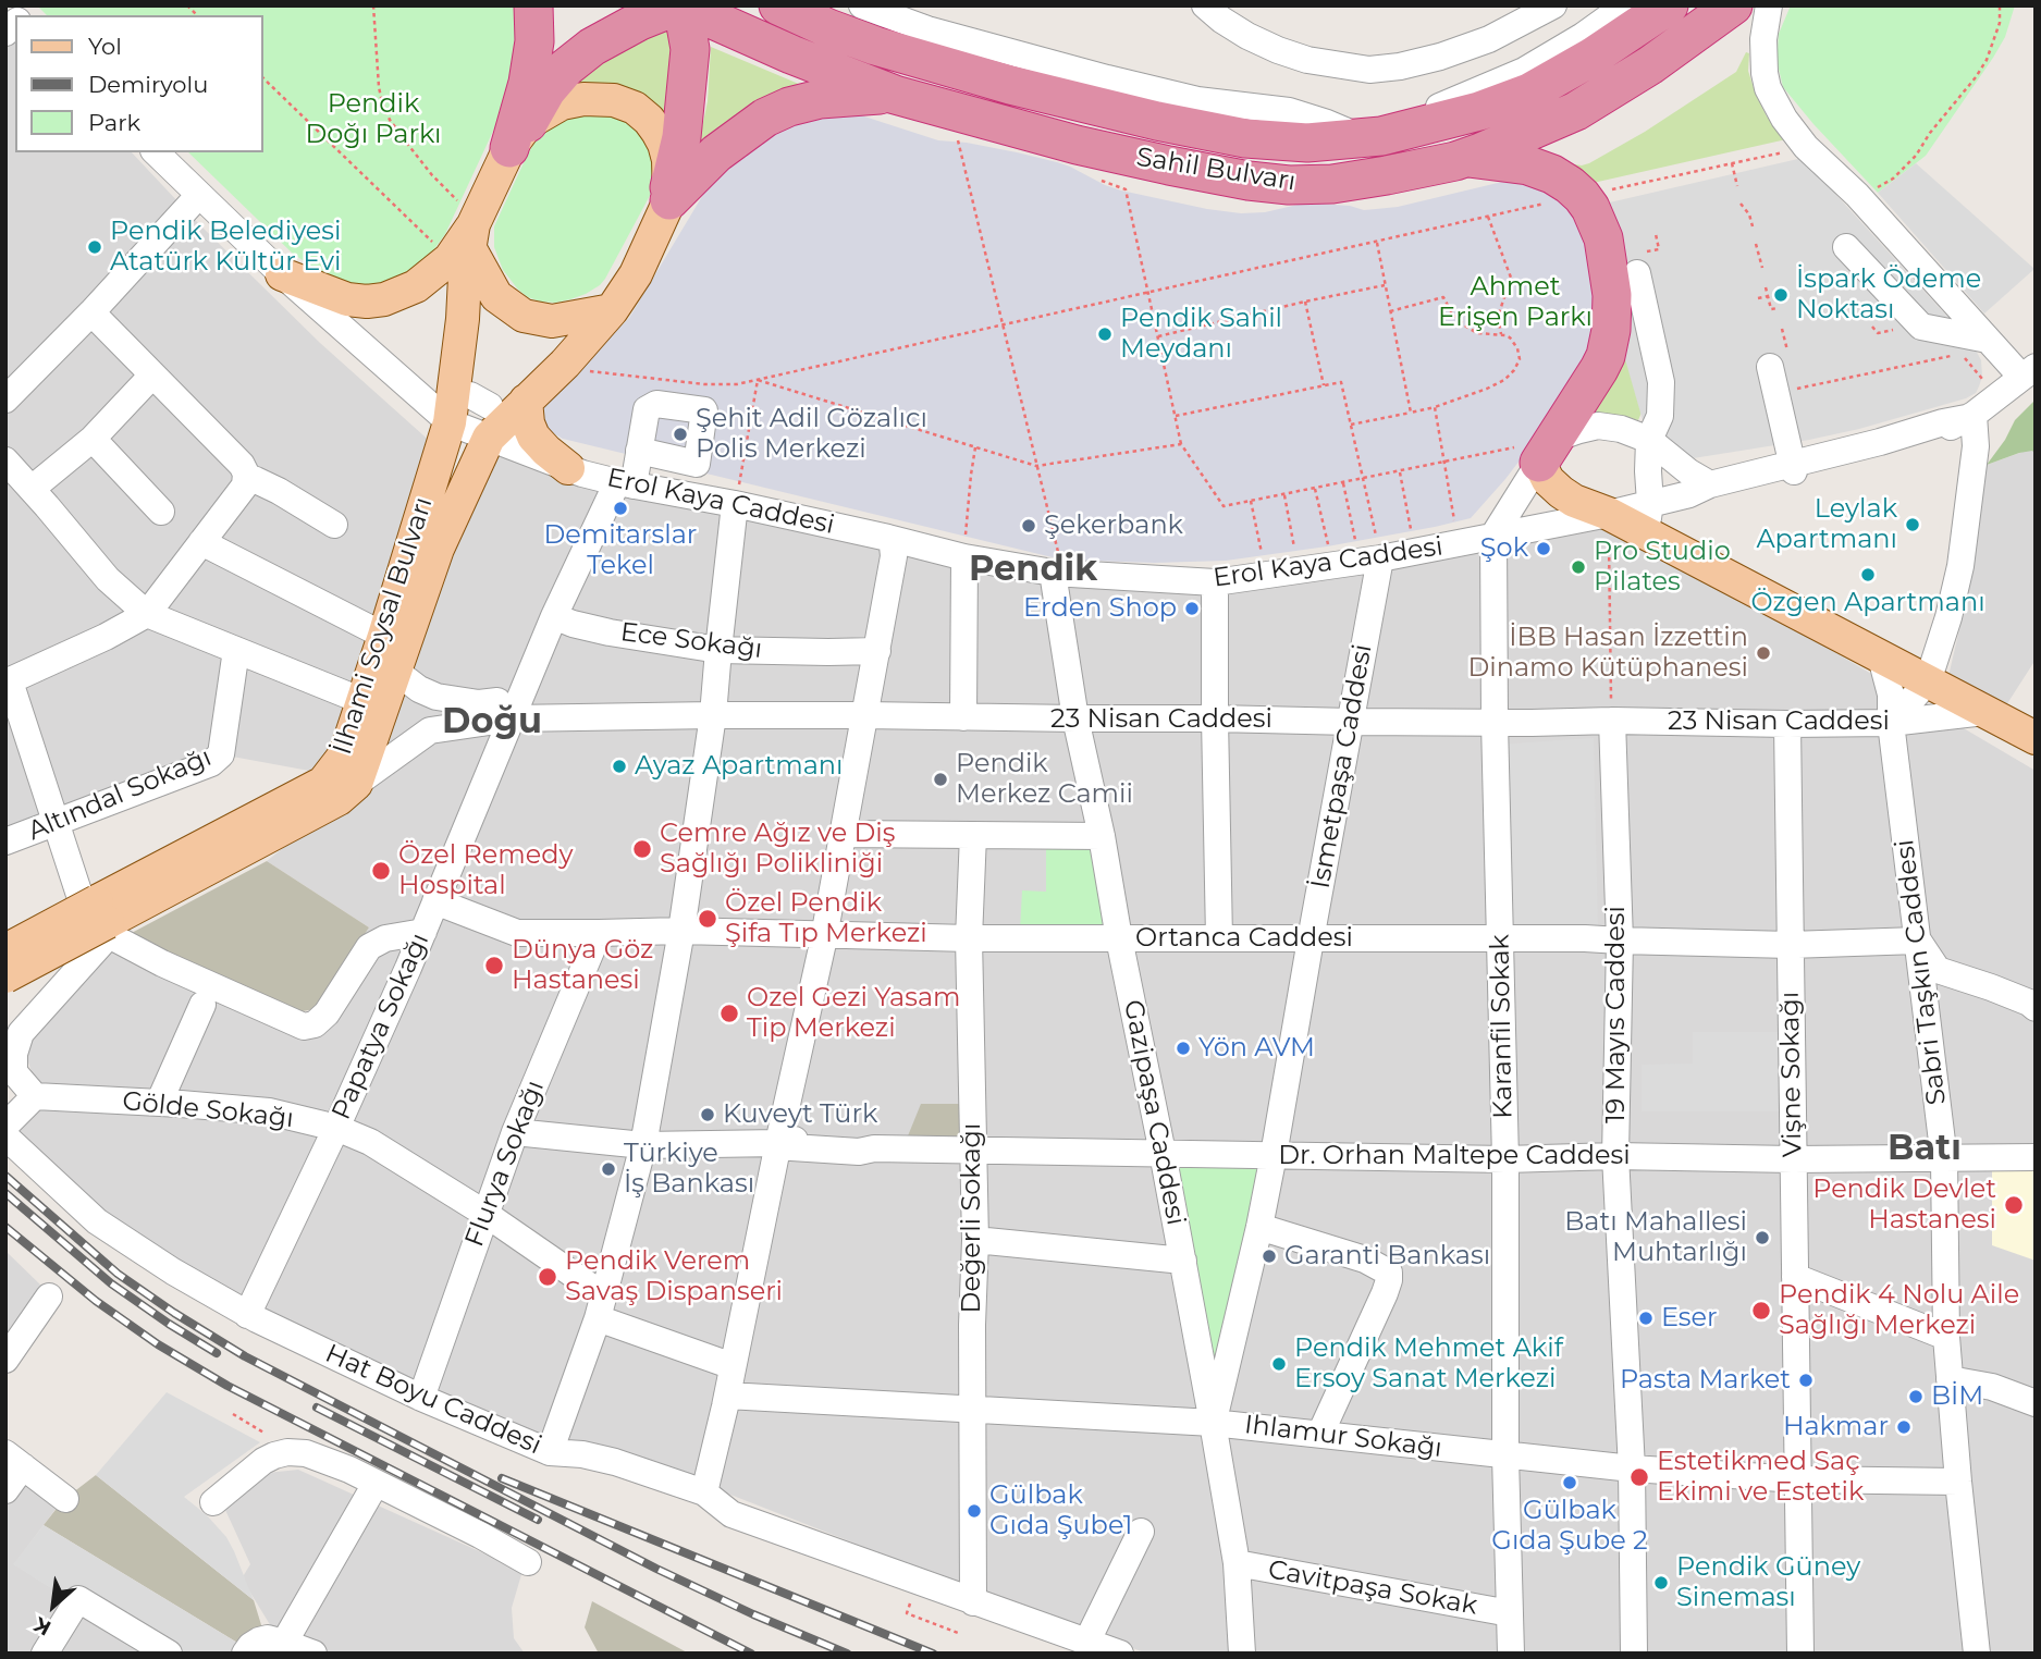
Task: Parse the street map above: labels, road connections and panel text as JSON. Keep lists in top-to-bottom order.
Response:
{
  "streets": {
    "highway": ["Sahil Bulvarı"],
    "main road": ["İlhami Soysal Bulvarı"],
    "street": [
      "Erol Kaya Caddesi",
      "Ece Sokağı",
      "23 Nisan Caddesi",
      "İsmetpaşa Caddesi",
      "Altındal Sokağı",
      "Ortanca Caddesi",
      "Sabri Taşkın Caddesi",
      "19 Mayıs Caddesi",
      "Papatya Sokağı",
      "Karanfil Sokak",
      "Vişne Sokağı",
      "Gölde Sokağı",
      "Gazipaşa Caddesi",
      "Dr. Orhan Maltepe Caddesi",
      "Flurya Sokağı",
      "Değerli Sokağı",
      "Hat Boyu Caddesi",
      "Ihlamur Sokağı",
      "Cavitpaşa Sokak"
    ]
  },
  "crossings": [
    ["Erol Kaya Caddesi", "İlhami Soysal Bulvarı"],
    ["Erol Kaya Caddesi", "İsmetpaşa Caddesi"],
    ["Erol Kaya Caddesi", "Papatya Sokağı"],
    ["Erol Kaya Caddesi", "Karanfil Sokak"],
    ["Erol Kaya Caddesi", "Gazipaşa Caddesi"],
    ["İlhami Soysal Bulvarı", "23 Nisan Caddesi"],
    ["Ece Sokağı", "Papatya Sokağı"],
    ["23 Nisan Caddesi", "İsmetpaşa Caddesi"],
    ["23 Nisan Caddesi", "Sabri Taşkın Caddesi"],
    ["23 Nisan Caddesi", "19 Mayıs Caddesi"],
    ["23 Nisan Caddesi", "Papatya Sokağı"],
    ["23 Nisan Caddesi", "Karanfil Sokak"],
    ["23 Nisan Caddesi", "Vişne Sokağı"],
    ["23 Nisan Caddesi", "Gazipaşa Caddesi"],
    ["İsmetpaşa Caddesi", "Ortanca Caddesi"],
    ["İsmetpaşa Caddesi", "Gazipaşa Caddesi"],
    ["İsmetpaşa Caddesi", "Dr. Orhan Maltepe Caddesi"],
    ["İsmetpaşa Caddesi", "Ihlamur Sokağı"],
    ["Ortanca Caddesi", "Sabri Taşkın Caddesi"],
    ["Ortanca Caddesi", "19 Mayıs Caddesi"],
    ["Ortanca Caddesi", "Papatya Sokağı"],
    ["Ortanca Caddesi", "Karanfil Sokak"],
    ["Ortanca Caddesi", "Vişne Sokağı"],
    ["Ortanca Caddesi", "Gazipaşa Caddesi"],
    ["Ortanca Caddesi", "Flurya Sokağı"],
    ["Ortanca Caddesi", "Değerli Sokağı"],
    ["Sabri Taşkın Caddesi", "Dr. Orhan Maltepe Caddesi"],
    ["Sabri Taşkın Caddesi", "Ihlamur Sokağı"],
    ["19 Mayıs Caddesi", "Dr. Orhan Maltepe Caddesi"],
    ["19 Mayıs Caddesi", "Ihlamur Sokağı"],
    ["Papatya Sokağı", "Gölde Sokağı"],
    ["Papatya Sokağı", "Hat Boyu Caddesi"],
    ["Karanfil Sokak", "Dr. Orhan Maltepe Caddesi"],
    ["Karanfil Sokak", "Ihlamur Sokağı"],
    ["Karanfil Sokak", "Cavitpaşa Sokak"],
    ["Vişne Sokağı", "Dr. Orhan Maltepe Caddesi"],
    ["Vişne Sokağı", "Ihlamur Sokağı"],
    ["Gölde Sokağı", "Flurya Sokağı"],
    ["Gazipaşa Caddesi", "Dr. Orhan Maltepe Caddesi"],
    ["Gazipaşa Caddesi", "Ihlamur Sokağı"],
    ["Gazipaşa Caddesi", "Cavitpaşa Sokak"],
    ["Dr. Orhan Maltepe Caddesi", "Flurya Sokağı"],
    ["Dr. Orhan Maltepe Caddesi", "Değerli Sokağı"],
    ["Flurya Sokağı", "Hat Boyu Caddesi"],
    ["Değerli Sokağı", "Hat Boyu Caddesi"],
    ["Değerli Sokağı", "Ihlamur Sokağı"]
  ],
  "districts": ["Pendik", "Doğu", "Batı"],
  "parks": ["Pendik Doğı Parkı", "Ahmet Erişen Parkı"],
  "places": [
    "Pendik Belediyesi Atatürk Kültür Evi",
    "İspark Ödeme Noktası",
    "Pendik Sahil Meydanı",
    "Şehit Adil Gözalıcı Polis Merkezi",
    "Demitarslar Tekel",
    "Leylak Apartmanı",
    "Şekerbank",
    "Şok",
    "Pro Studio Pilates",
    "Özgen Apartmanı",
    "Erden Shop",
    "İBB Hasan İzzettin Dinamo Kütüphanesi",
    "Ayaz Apartmanı",
    "Pendik Merkez Camii",
    "Cemre Ağız ve Diş Sağlığı Polikliniği",
    "Özel Remedy Hospital",
    "Özel Pendik Şifa Tıp Merkezi",
    "Dünya Göz Hastanesi",
    "Ozel Gezi Yasam Tip Merkezi",
    "Yön AVM",
    "Kuveyt Türk",
    "Türkiye İş Bankası",
    "Pendik Devlet Hastanesi",
    "Batı Mahallesi Muhtarlığı",
    "Garanti Bankası",
    "Pendik Verem Savaş Dispanseri",
    "Pendik 4 Nolu Aile Sağlığı Merkezi",
    "Eser",
    "Pendik Mehmet Akif Ersoy Sanat Merkezi",
    "Pasta Market",
    "BİM",
    "Hakmar",
    "Estetikmed Saç Ekimi ve Estetik",
    "Gülbak Gıda Şube 2",
    "Gülbak Gıda Şube1",
    "Pendik Güney Sineması"
  ],
  "legend": ["Yol", "Demiryolu", "Park"],
  "north": "bottom left"
}
